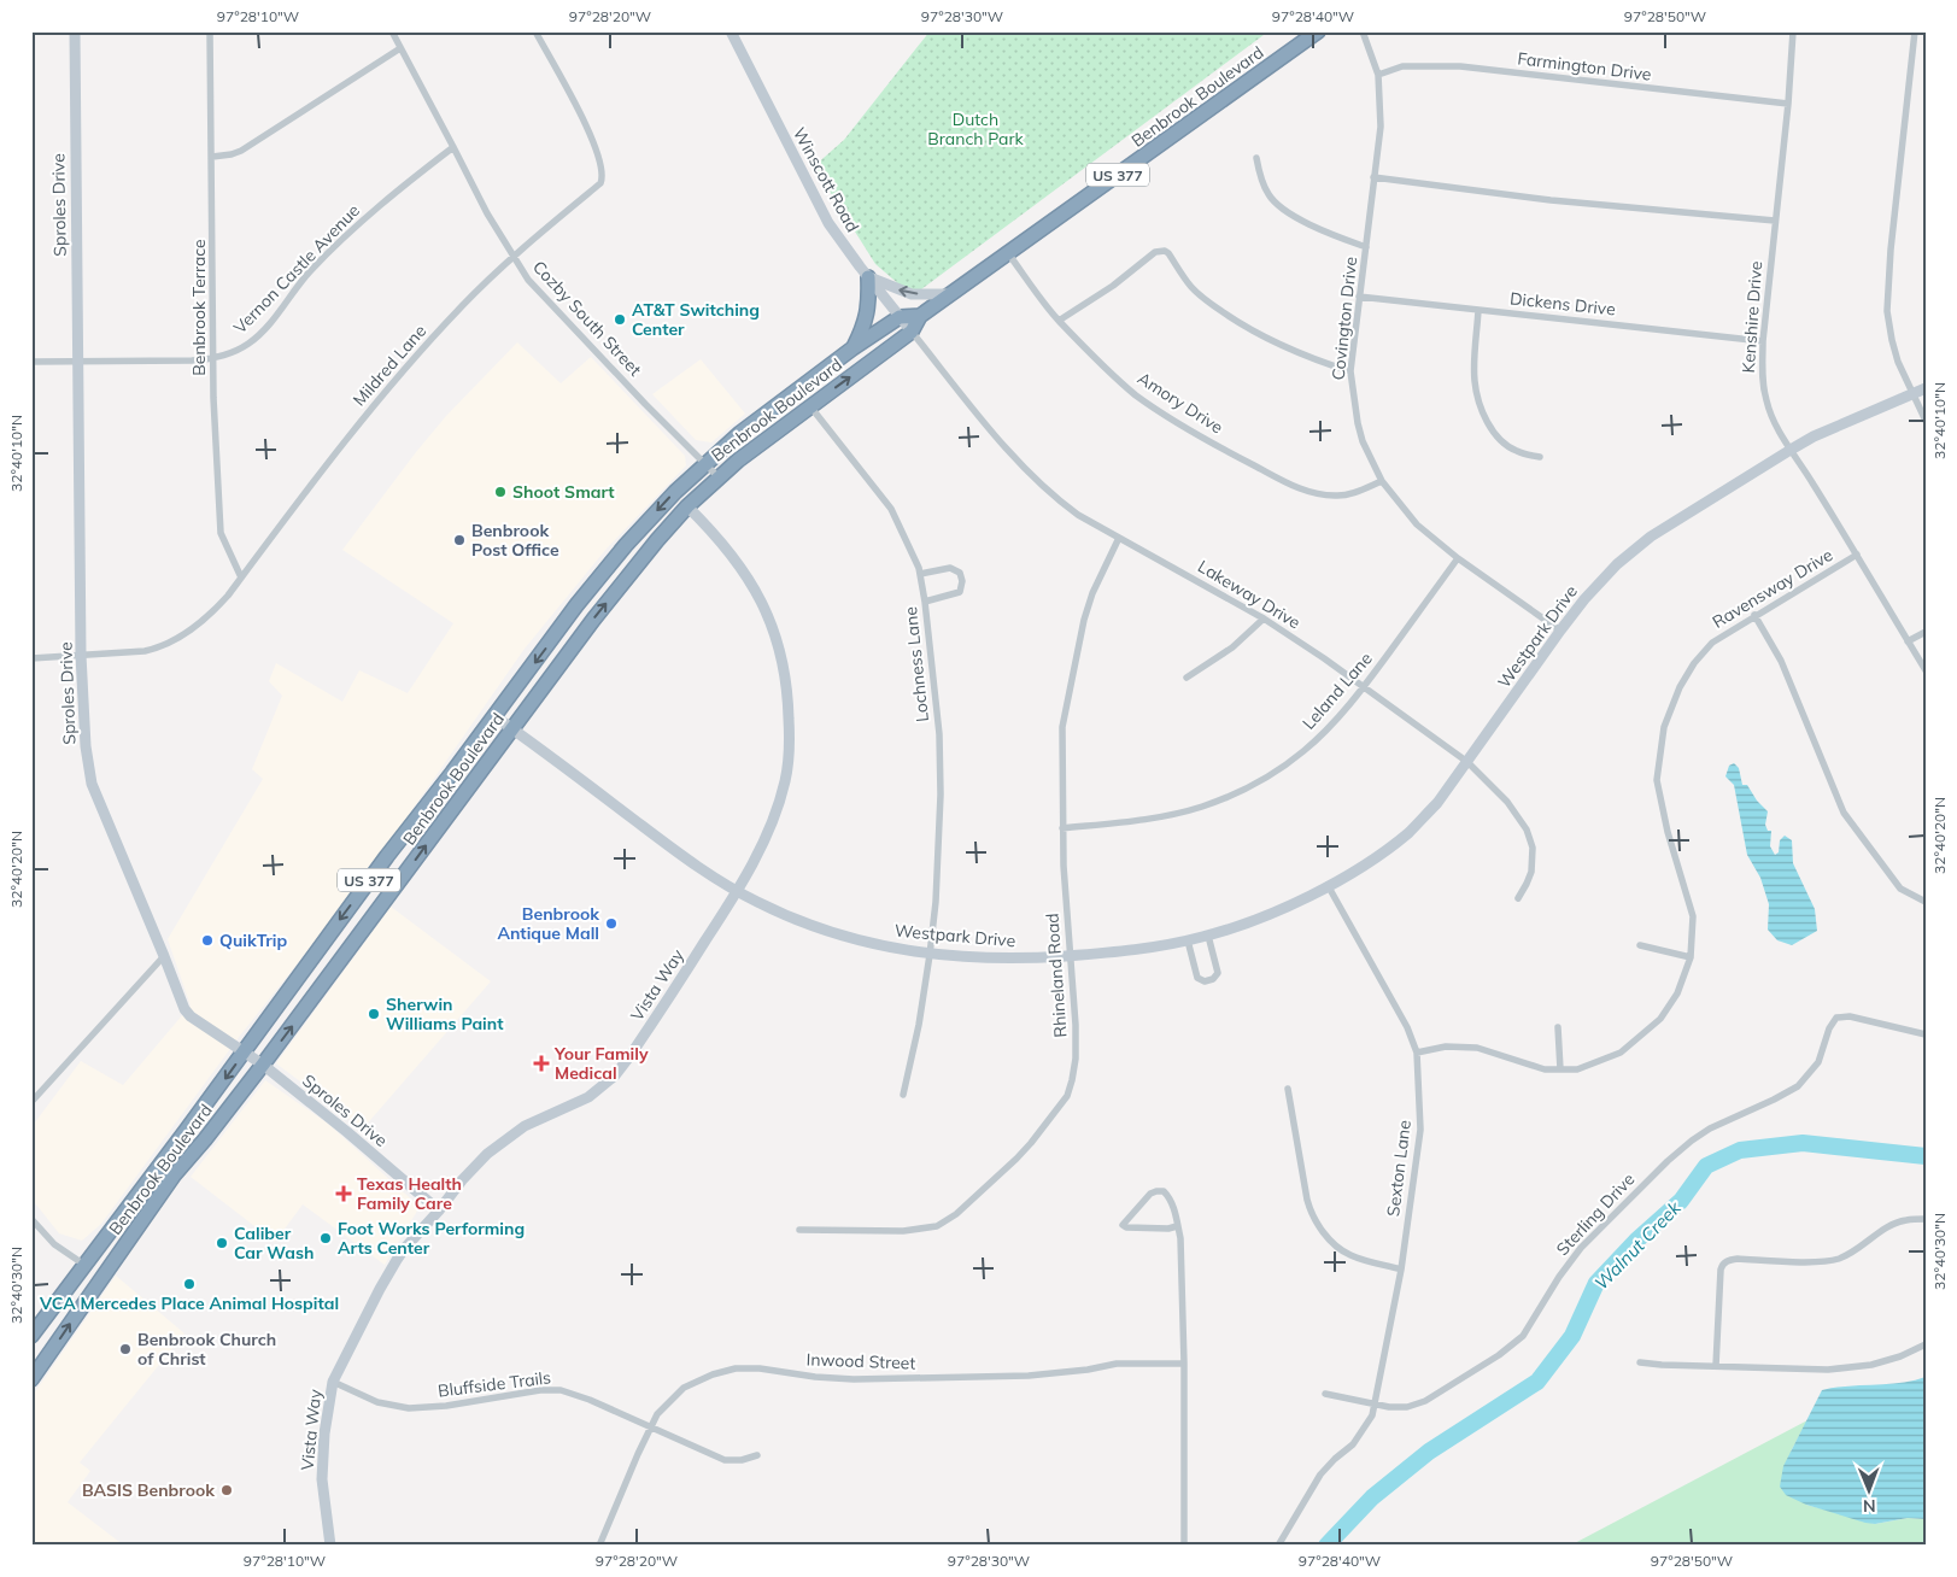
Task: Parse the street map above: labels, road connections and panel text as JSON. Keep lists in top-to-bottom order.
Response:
{
  "streets": {
    "highway": ["Benbrook Boulevard", "US 377"],
    "street": [
      "Farmington Drive",
      "Winscott Road",
      "Sproles Drive",
      "Vernon Castle Avenue",
      "Dickens Drive",
      "Benbrook Terrace",
      "Kenshire Drive",
      "Cozby South Street",
      "Covington Drive",
      "Mildred Lane",
      "Amory Drive",
      "Ravensway Drive",
      "Lakeway Drive",
      "Westpark Drive",
      "Lochness Lane",
      "Leland Lane",
      "Rhineland Road",
      "Vista Way",
      "Sexton Lane",
      "Sterling Drive",
      "Inwood Street",
      "Bluffside Trails"
    ]
  },
  "crossings": [
    ["Farmington Drive", "Kenshire Drive"],
    ["Farmington Drive", "Covington Drive"],
    ["Benbrook Boulevard", "Winscott Road"],
    ["Benbrook Boulevard", "Sproles Drive"],
    ["Benbrook Boulevard", "Cozby South Street"],
    ["Benbrook Boulevard", "Amory Drive"],
    ["Benbrook Boulevard", "Lakeway Drive"],
    ["Benbrook Boulevard", "Westpark Drive"],
    ["Benbrook Boulevard", "Lochness Lane"],
    ["Benbrook Boulevard", "Vista Way"],
    ["Winscott Road", "Lakeway Drive"],
    ["Sproles Drive", "Vernon Castle Avenue"],
    ["Sproles Drive", "Mildred Lane"],
    ["Sproles Drive", "Vista Way"],
    ["Vernon Castle Avenue", "Benbrook Terrace"],
    ["Vernon Castle Avenue", "Cozby South Street"],
    ["Dickens Drive", "Kenshire Drive"],
    ["Dickens Drive", "Covington Drive"],
    ["Benbrook Terrace", "Mildred Lane"],
    ["Kenshire Drive", "Ravensway Drive"],
    ["Kenshire Drive", "Westpark Drive"],
    ["Cozby South Street", "Mildred Lane"],
    ["Covington Drive", "Amory Drive"],
    ["Covington Drive", "Westpark Drive"],
    ["Covington Drive", "Leland Lane"],
    ["Ravensway Drive", "Sexton Lane"],
    ["Lakeway Drive", "Westpark Drive"],
    ["Lakeway Drive", "Leland Lane"],
    ["Lakeway Drive", "Rhineland Road"],
    ["Westpark Drive", "Lochness Lane"],
    ["Westpark Drive", "Rhineland Road"],
    ["Westpark Drive", "Vista Way"],
    ["Westpark Drive", "Sexton Lane"],
    ["Leland Lane", "Rhineland Road"],
    ["Vista Way", "Bluffside Trails"],
    ["Sexton Lane", "Sterling Drive"],
    ["Inwood Street", "Bluffside Trails"]
  ],
  "water": ["Walnut Creek"],
  "parks": ["Dutch Branch Park"],
  "places": {
    "other": [
      "AT&T Switching Center",
      "Shoot Smart",
      "Benbrook Post Office",
      "Benbrook Antique Mall",
      "QuikTrip",
      "Sherwin Williams Paint",
      "Foot Works Performing Arts Center",
      "Caliber Car Wash",
      "VCA Mercedes Place Animal Hospital",
      "Benbrook Church of Christ",
      "BASIS Benbrook"
    ],
    "health": ["Your Family Medical", "Texas Health Family Care"]
  },
  "north": "bottom",
  "coordinates": [
    "97°28'10\"W",
    "97°28'20\"W",
    "97°28'30\"W",
    "97°28'40\"W",
    "97°28'50\"W",
    "32°40'10\"N",
    "32°40'20\"N",
    "32°40'30\"N"
  ]
}
